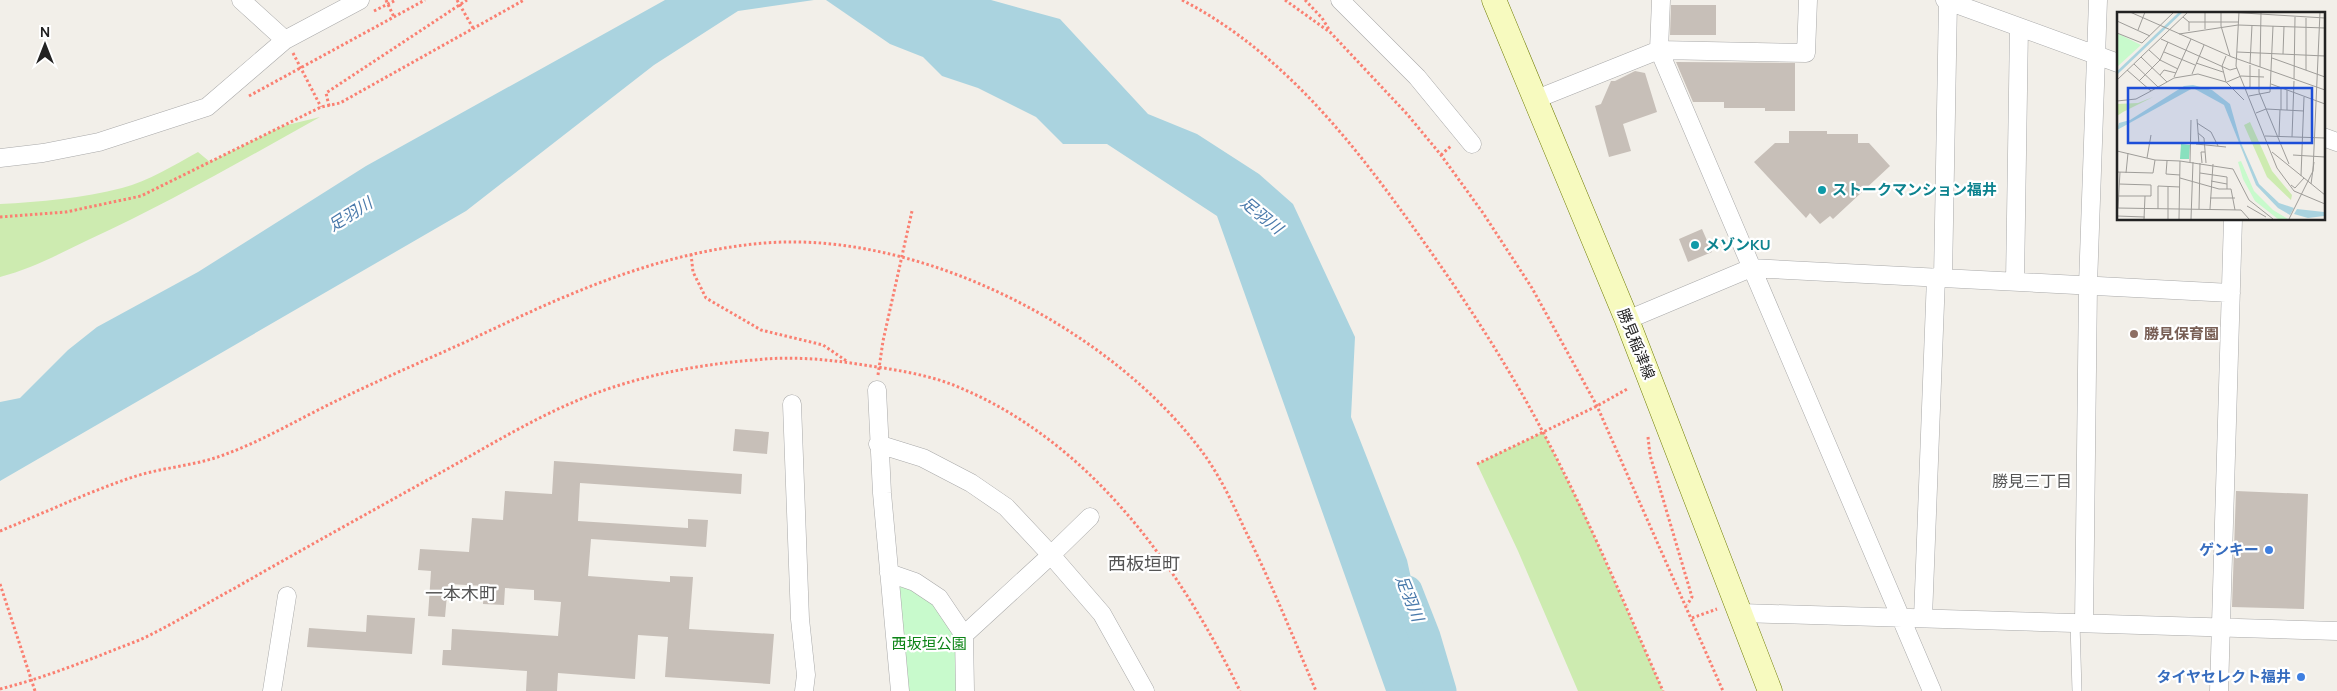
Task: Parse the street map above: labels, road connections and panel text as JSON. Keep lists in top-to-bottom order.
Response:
{
  "streets": {
    "main road": ["勝見稲津線"]
  },
  "districts": ["勝見三丁目", "西板垣町", "一本木町"],
  "water": ["足羽川"],
  "parks": ["西坂垣公園"],
  "places": [
    "ストークマンション福井",
    "メゾンKU",
    "勝見保育園",
    "ゲンキー",
    "タイヤセレクト福井"
  ],
  "north": "top"
}
